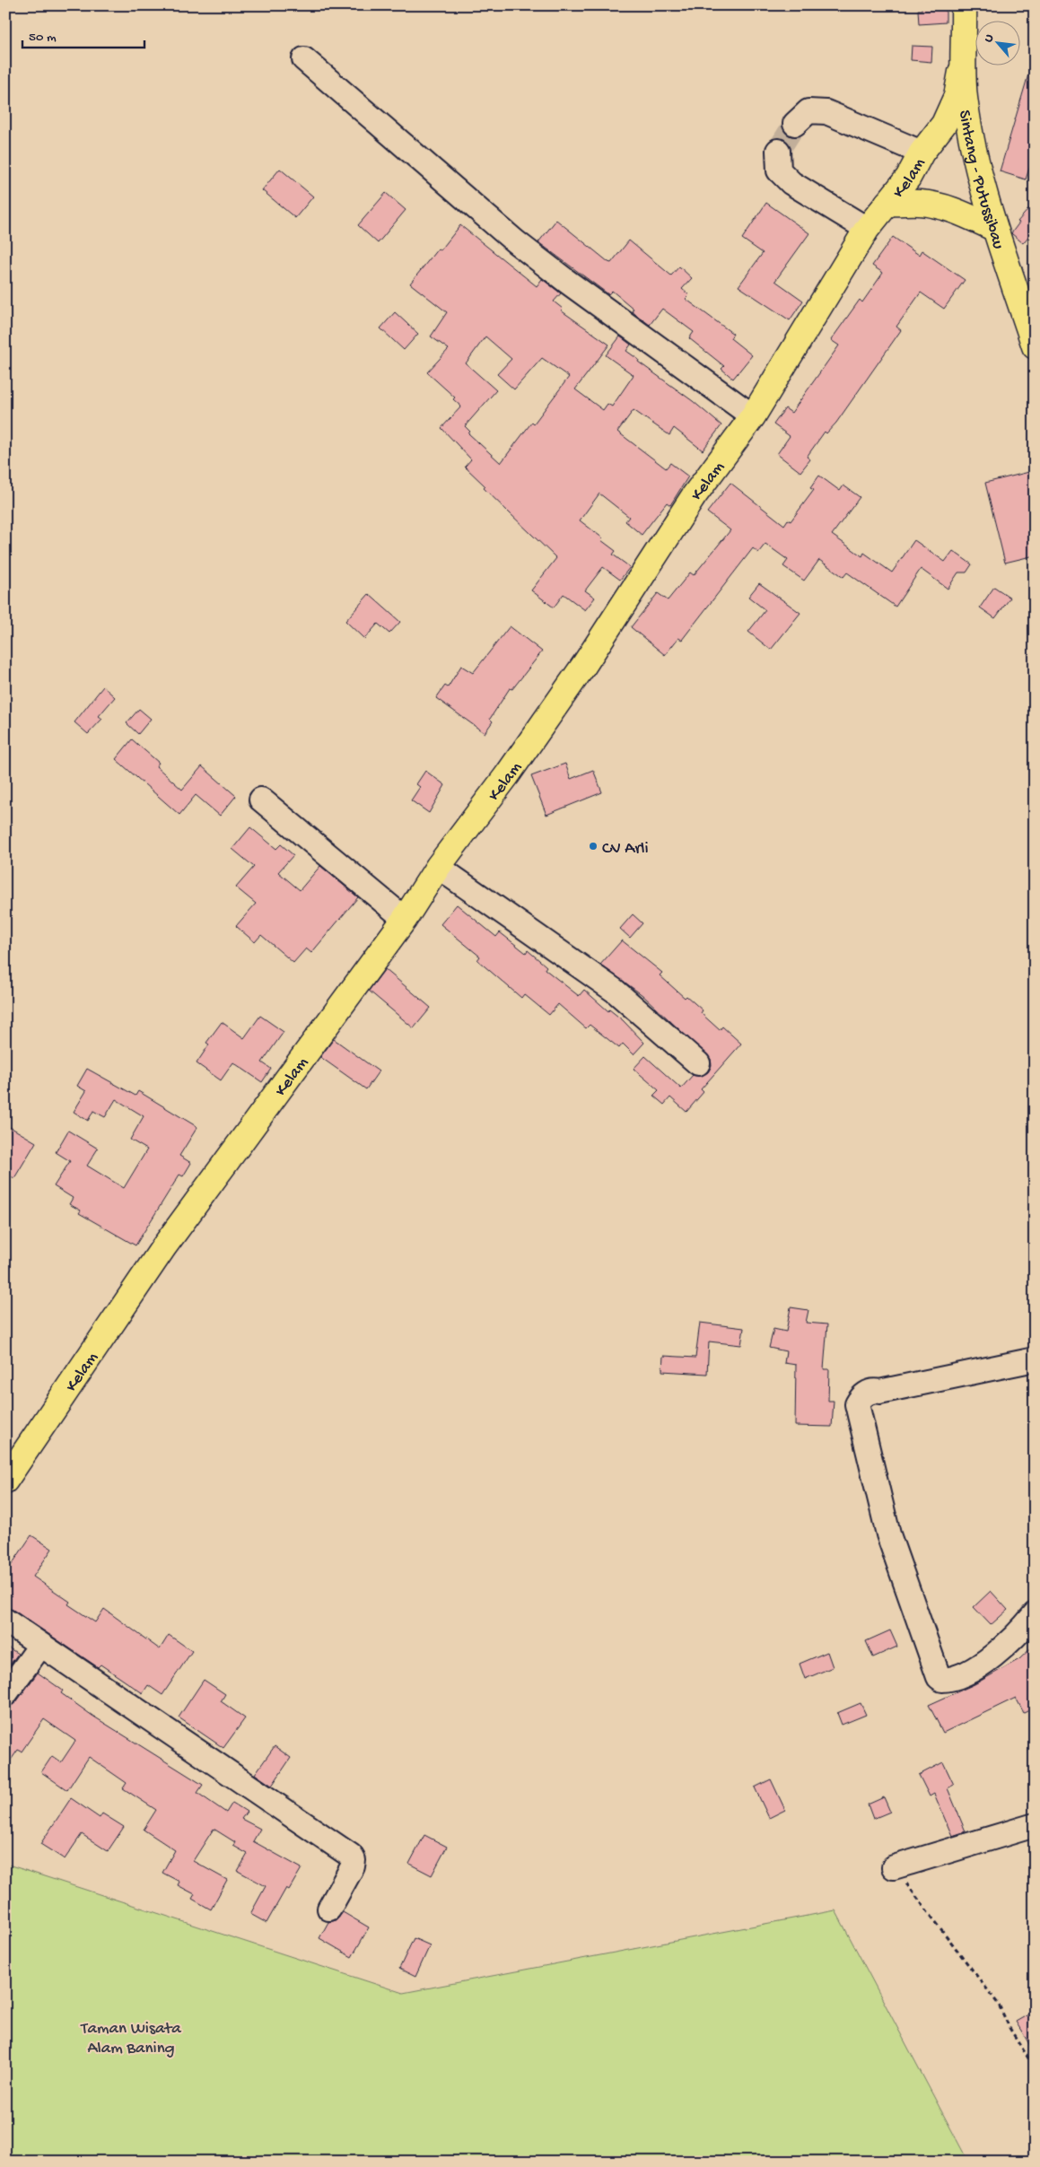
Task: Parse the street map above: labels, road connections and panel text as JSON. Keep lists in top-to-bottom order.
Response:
{
  "streets": {
    "main road": ["Kelam", "Sintang - Putussibau"]
  },
  "crossings": [
    ["Kelam", "Sintang - Putussibau"]
  ],
  "parks": ["Taman Wisata Alam Baning"],
  "places": ["CV Arli"],
  "scale_bar": "50 m",
  "north": "top left"
}
